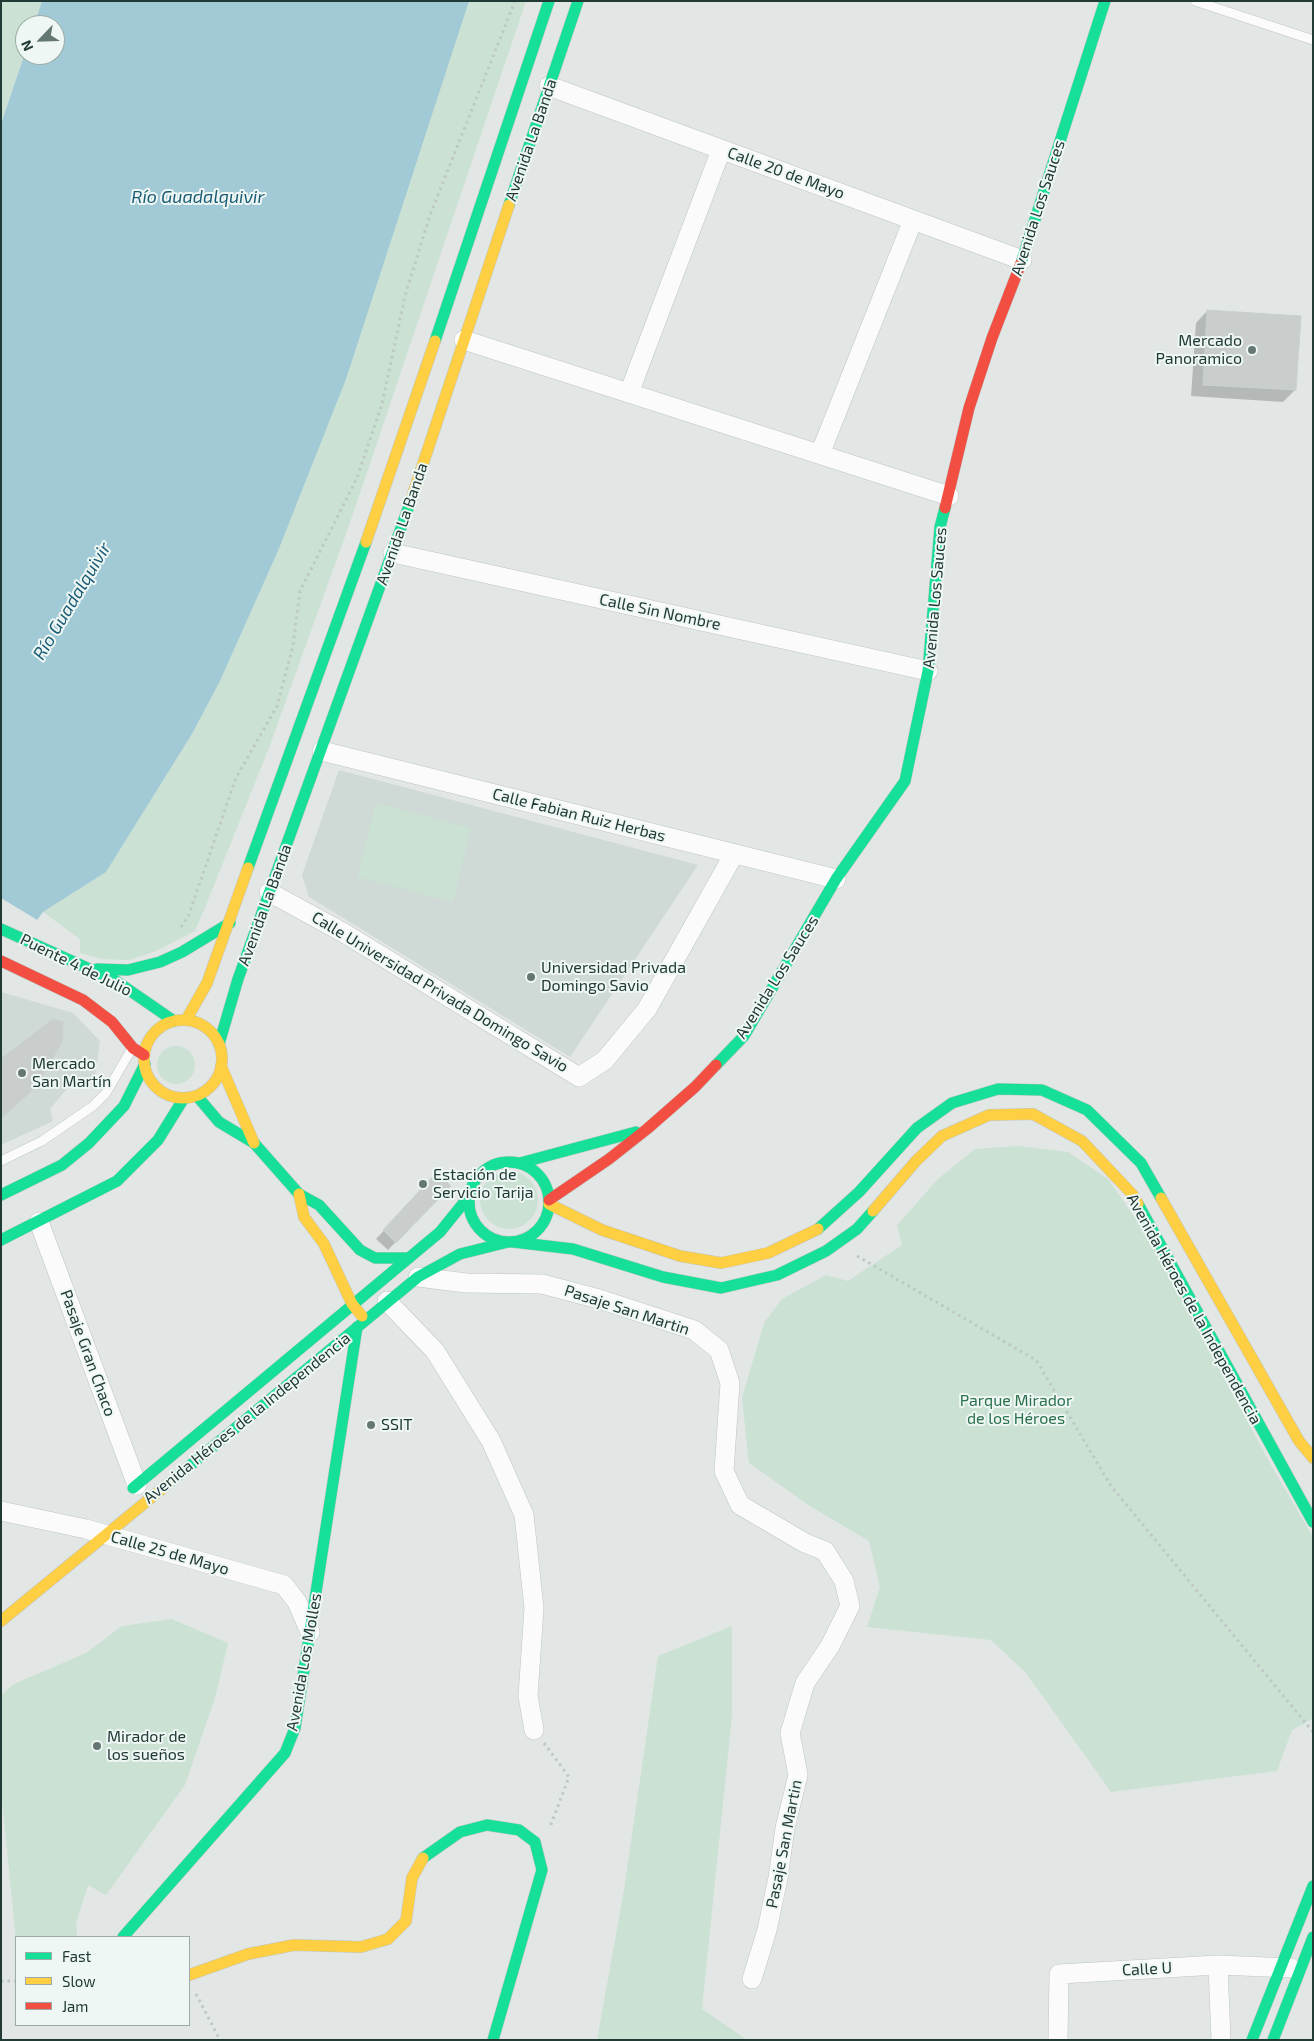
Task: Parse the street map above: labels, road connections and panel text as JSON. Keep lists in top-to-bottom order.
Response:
{
  "streets": {
    "street": [
      "Avenida La Banda",
      "Calle 20 de Mayo",
      "Avenida Los Sauces",
      "Calle Sin Nombre",
      "Calle Fabian Ruiz Herbas",
      "Puente 4 de Julio",
      "Calle Universidad Privada Domingo Savio",
      "Avenida Héroes de la Independencia",
      "Pasaje San Martin",
      "Pasaje Gran Chaco",
      "Calle 25 de Mayo",
      "Avenida Los Molles",
      "Calle U"
    ]
  },
  "crossings": [
    ["Avenida La Banda", "Calle 20 de Mayo"],
    ["Avenida La Banda", "Calle Sin Nombre"],
    ["Avenida La Banda", "Calle Fabian Ruiz Herbas"],
    ["Avenida La Banda", "Puente 4 de Julio"],
    ["Avenida La Banda", "Calle Universidad Privada Domingo Savio"],
    ["Calle 20 de Mayo", "Avenida Los Sauces"],
    ["Avenida Los Sauces", "Calle Sin Nombre"],
    ["Avenida Los Sauces", "Calle Fabian Ruiz Herbas"],
    ["Avenida Los Sauces", "Avenida Héroes de la Independencia"],
    ["Calle Fabian Ruiz Herbas", "Calle Universidad Privada Domingo Savio"],
    ["Avenida Héroes de la Independencia", "Pasaje San Martin"],
    ["Avenida Héroes de la Independencia", "Pasaje Gran Chaco"],
    ["Avenida Héroes de la Independencia", "Calle 25 de Mayo"],
    ["Avenida Héroes de la Independencia", "Avenida Los Molles"]
  ],
  "water": ["Río Guadalquivir"],
  "parks": ["Parque Mirador de los Héroes"],
  "places": [
    "Mercado Panoramico",
    "Universidad Privada Domingo Savio",
    "Mercado San Martín",
    "Estación de Servicio Tarija",
    "SSIT",
    "Mirador de los sueños"
  ],
  "legend": ["Fast", "Slow", "Jam"],
  "north": "bottom left"
}
